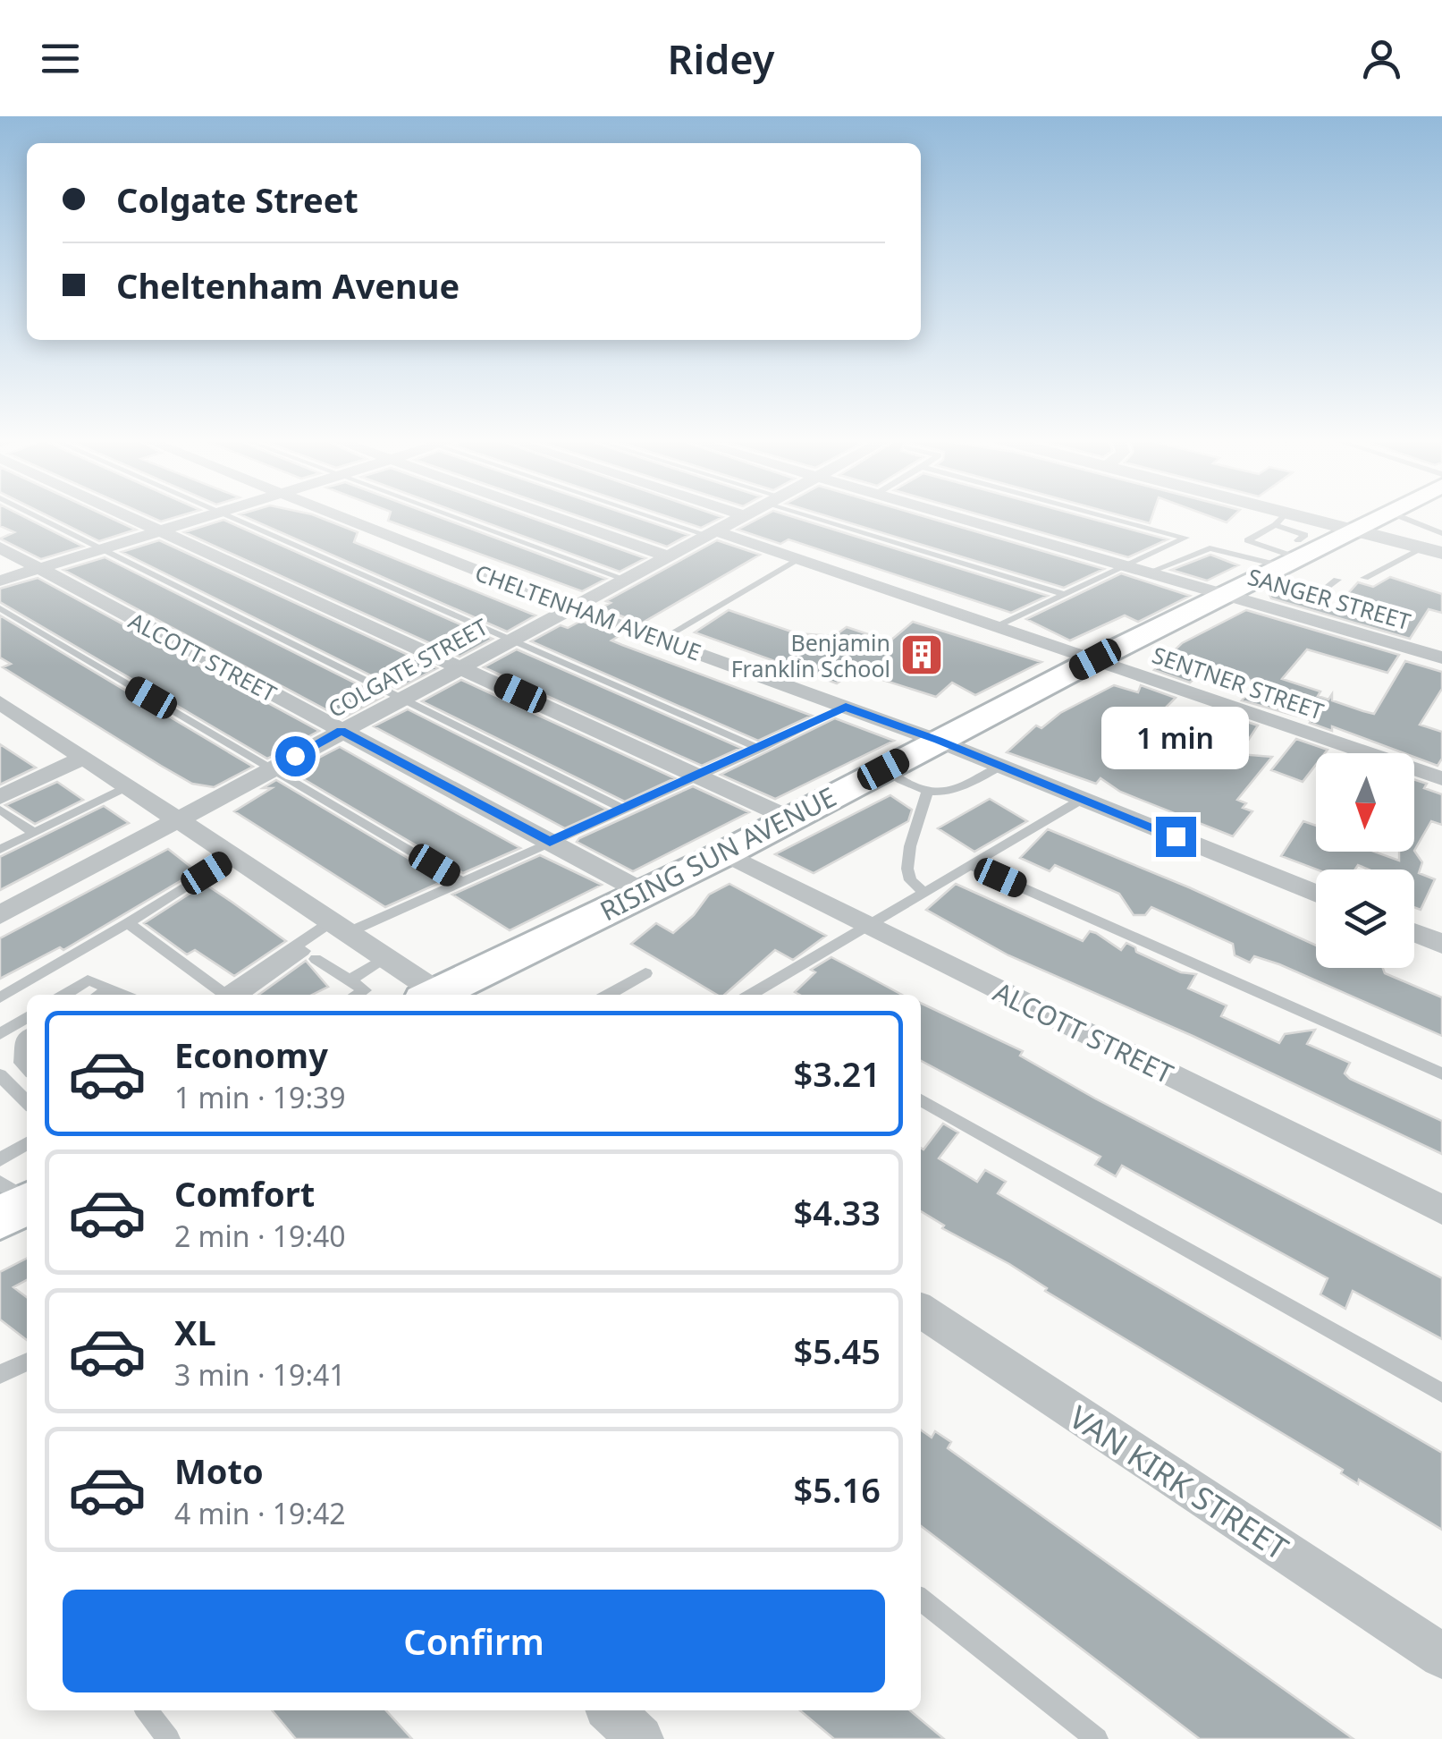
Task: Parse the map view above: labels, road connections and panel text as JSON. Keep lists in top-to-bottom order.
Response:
{
  "streets": {
    "main road": ["RISING SUN AVENUE"],
    "street": [
      "SANGER STREET",
      "CHELTENHAM AVENUE",
      "ALCOTT STREET",
      "COLGATE STREET",
      "SENTNER STREET",
      "VAN KIRK STREET"
    ]
  },
  "crossings": [
    ["SANGER STREET", "RISING SUN AVENUE"],
    ["CHELTENHAM AVENUE", "COLGATE STREET"],
    ["CHELTENHAM AVENUE", "RISING SUN AVENUE"],
    ["ALCOTT STREET", "COLGATE STREET"],
    ["ALCOTT STREET", "RISING SUN AVENUE"],
    ["COLGATE STREET", "SENTNER STREET"],
    ["SENTNER STREET", "RISING SUN AVENUE"]
  ],
  "places": {
    "building": ["Benjamin Franklin School"]
  },
  "north": "bottom",
  "page": {
    "header": "Ridey",
    "banner": ["Colgate Street", "Cheltenham Avenue"],
    "bubble": "1 min",
    "list": [
      {
        "name": "Economy",
        "note": "1 min · 19:39",
        "value": "$3.21"
      },
      {
        "name": "Comfort",
        "note": "2 min · 19:40",
        "value": "$4.33"
      },
      {
        "name": "XL",
        "note": "3 min · 19:41",
        "value": "$5.45"
      },
      {
        "name": "Moto",
        "note": "4 min · 19:42",
        "value": "$5.16"
      }
    ],
    "buttons": "Confirm"
  }
}
